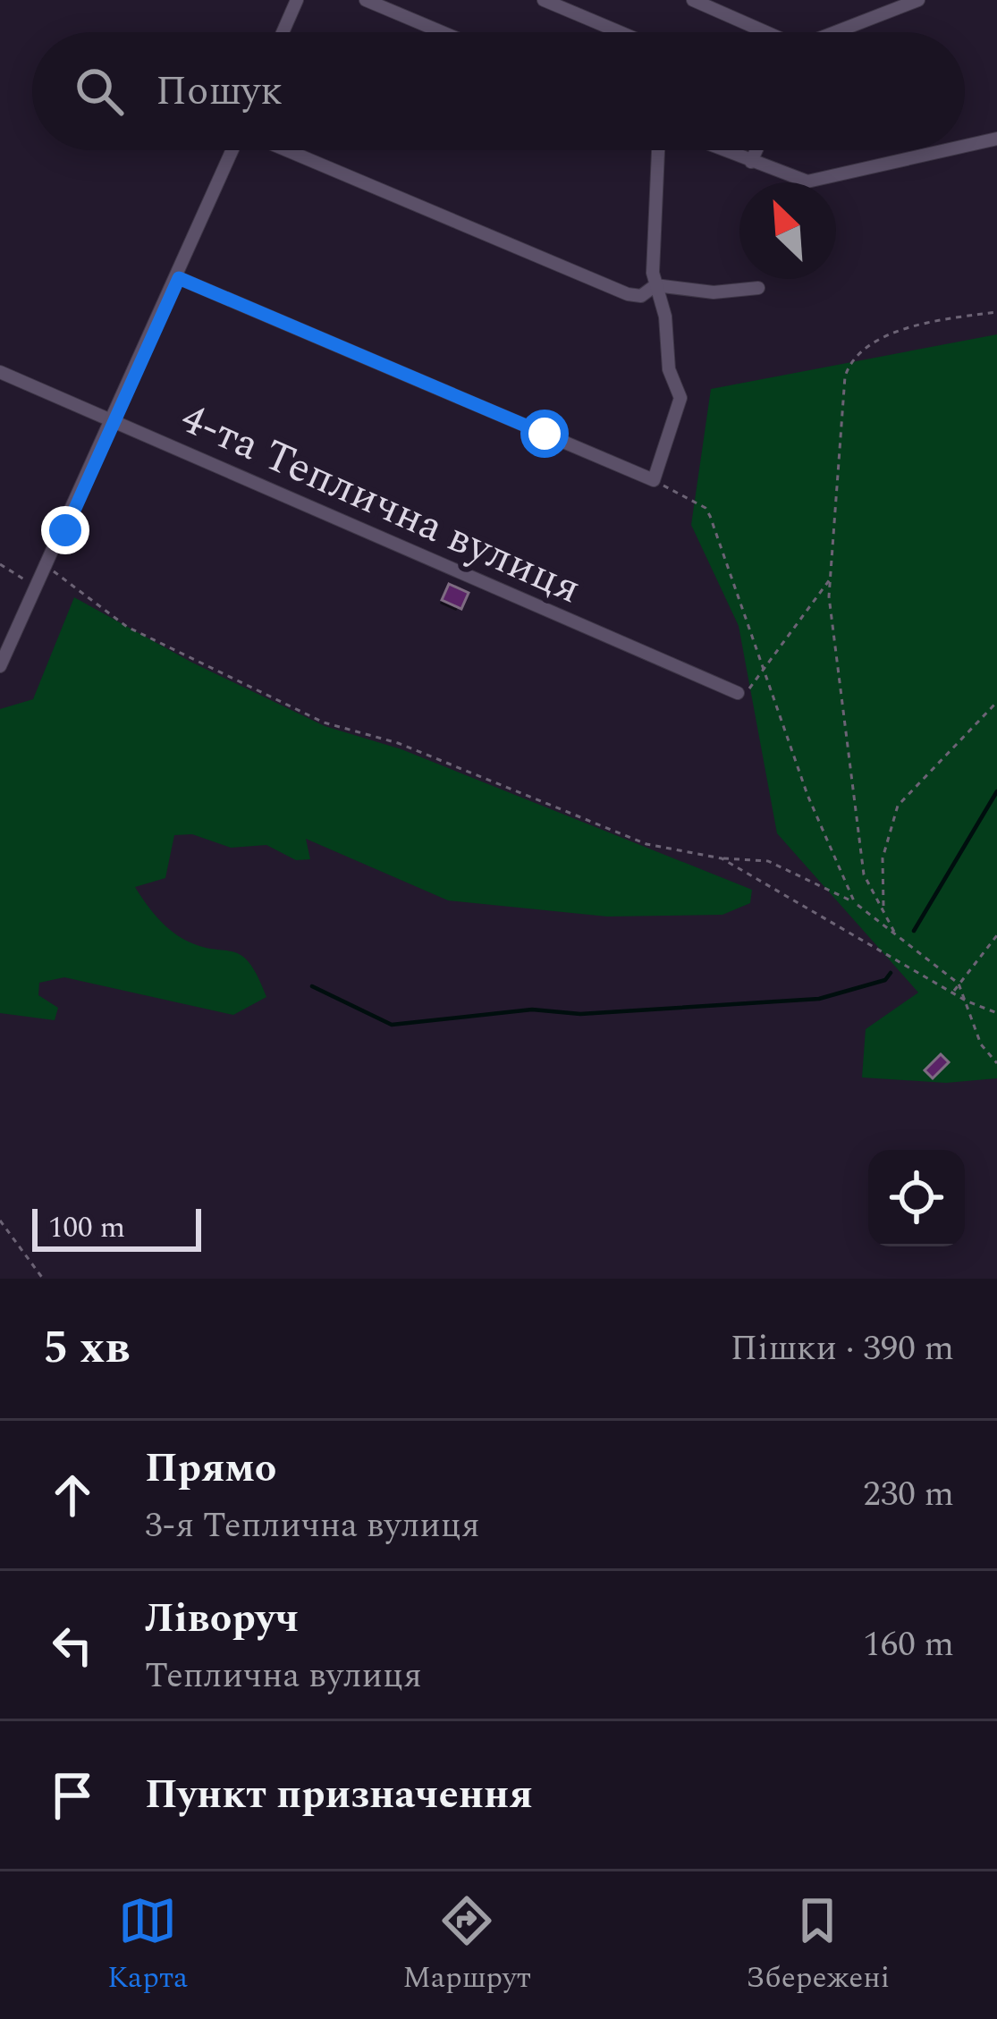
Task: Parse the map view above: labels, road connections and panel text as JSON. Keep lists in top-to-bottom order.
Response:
{
  "streets": {
    "street": ["4-та Теплична вулиця"]
  },
  "scale_bar": "100 m",
  "north": "top left",
  "page": {
    "search": "Пошук",
    "scale": "100 m",
    "heading": ["5 хв", "Пішки · 390 m"],
    "list": [
      ["Прямо", "3-я Теплична вулиця", "230 m"],
      ["Ліворуч", "Теплична вулиця", "160 m"],
      "Пункт призначення"
    ],
    "nav": ["Карта", "Маршрут", "Збережені"]
  }
}
